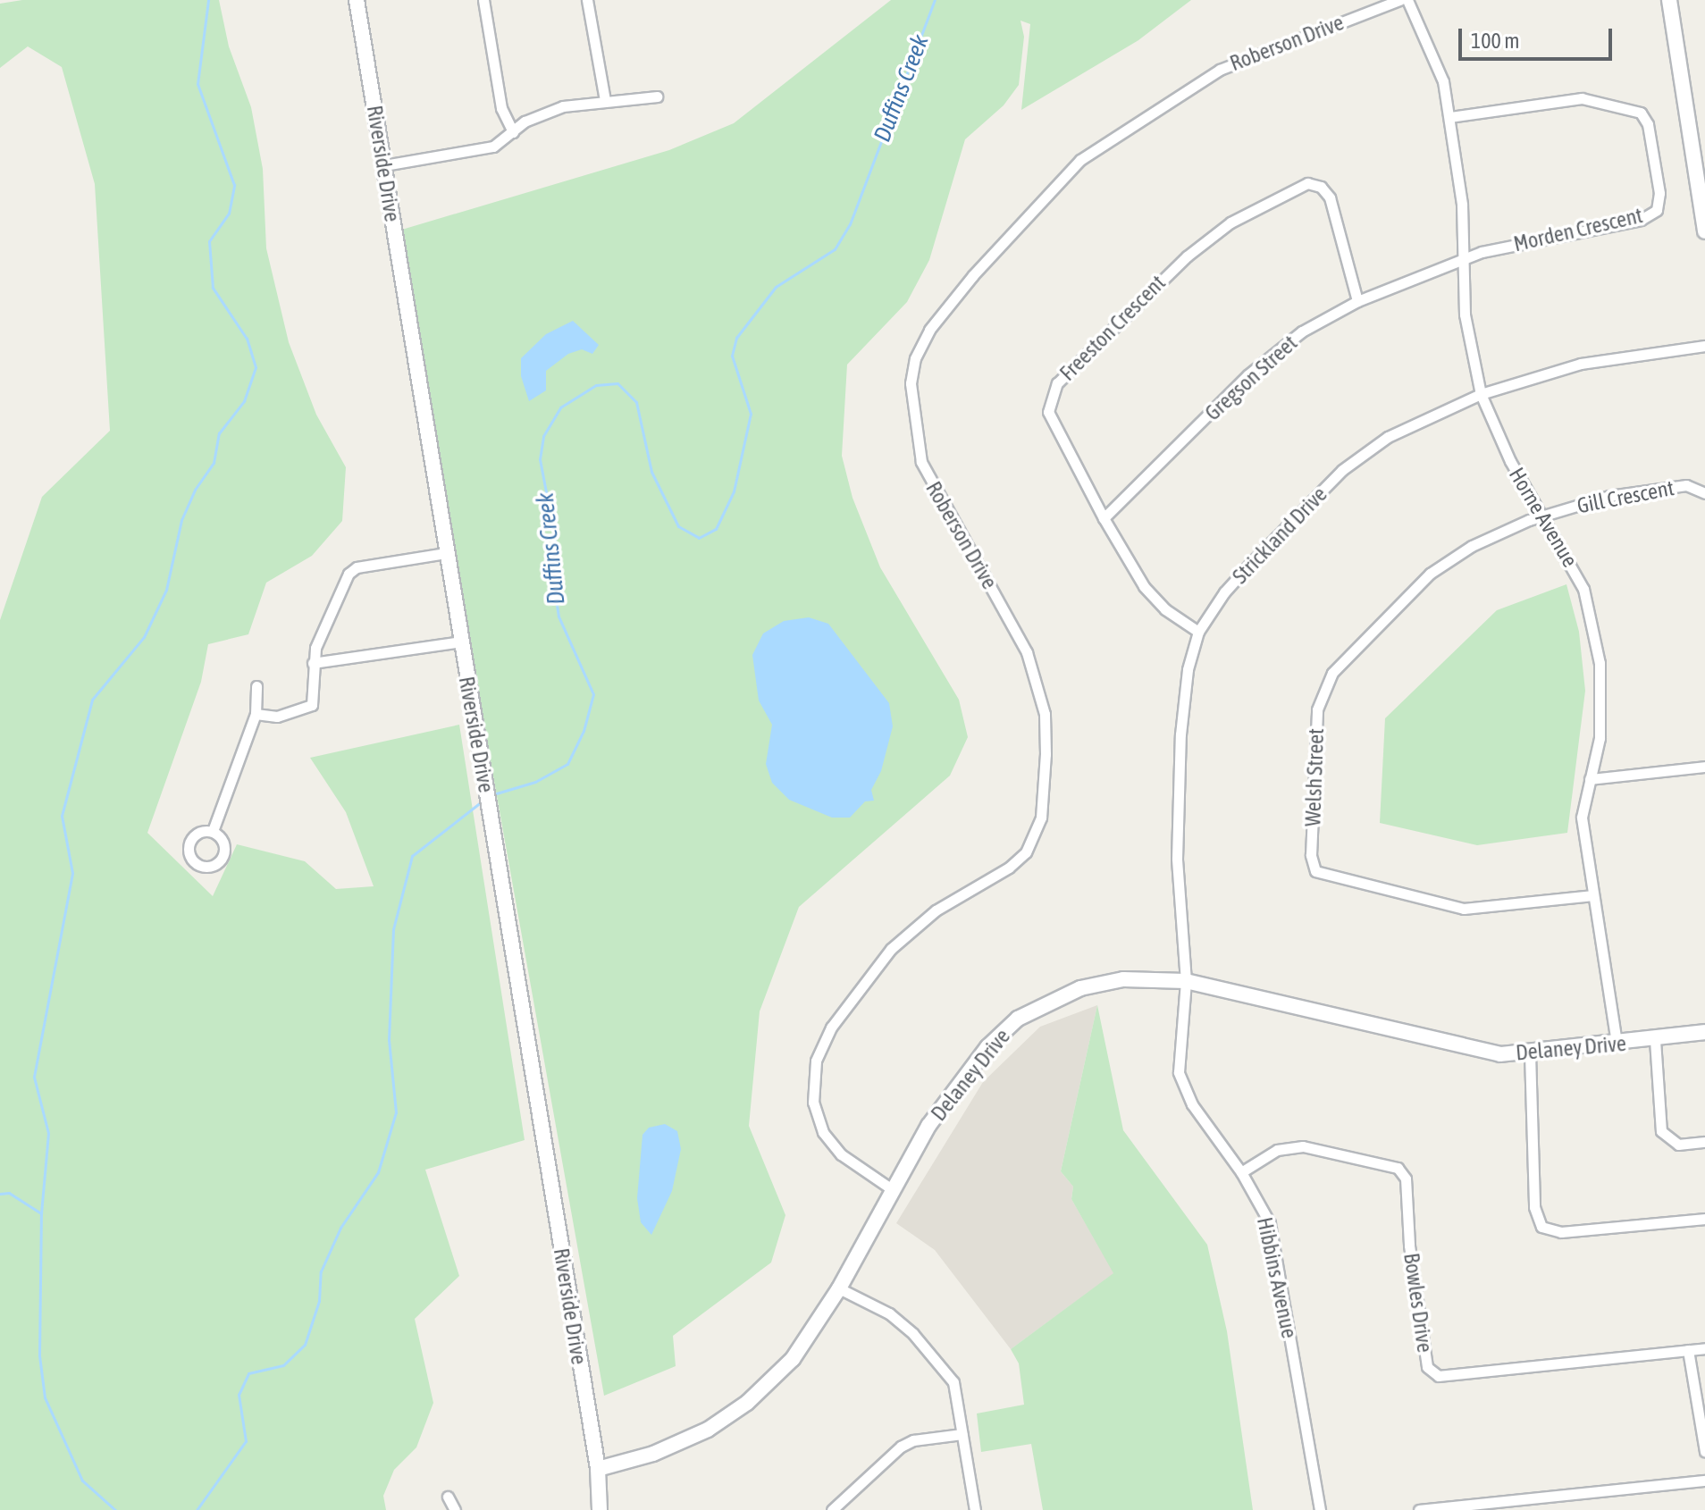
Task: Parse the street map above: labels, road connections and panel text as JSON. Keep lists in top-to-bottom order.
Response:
{
  "streets": {
    "street": [
      "Roberson Drive",
      "Riverside Drive",
      "Morden Crescent",
      "Freeston Crescent",
      "Gregson Street",
      "Gill Crescent",
      "Horne Avenue",
      "Strickland Drive",
      "Welsh Street",
      "Delaney Drive",
      "Hibbins Avenue",
      "Bowles Drive"
    ]
  },
  "crossings": [
    ["Roberson Drive", "Delaney Drive"],
    ["Riverside Drive", "Delaney Drive"],
    ["Morden Crescent", "Gregson Street"],
    ["Morden Crescent", "Horne Avenue"],
    ["Freeston Crescent", "Gregson Street"],
    ["Freeston Crescent", "Strickland Drive"],
    ["Gregson Street", "Horne Avenue"],
    ["Gill Crescent", "Horne Avenue"],
    ["Gill Crescent", "Welsh Street"],
    ["Horne Avenue", "Strickland Drive"],
    ["Horne Avenue", "Welsh Street"],
    ["Horne Avenue", "Delaney Drive"],
    ["Strickland Drive", "Delaney Drive"],
    ["Strickland Drive", "Hibbins Avenue"],
    ["Delaney Drive", "Hibbins Avenue"],
    ["Hibbins Avenue", "Bowles Drive"]
  ],
  "water": ["Duffins Creek"],
  "scale_bar": "100 m"
}
